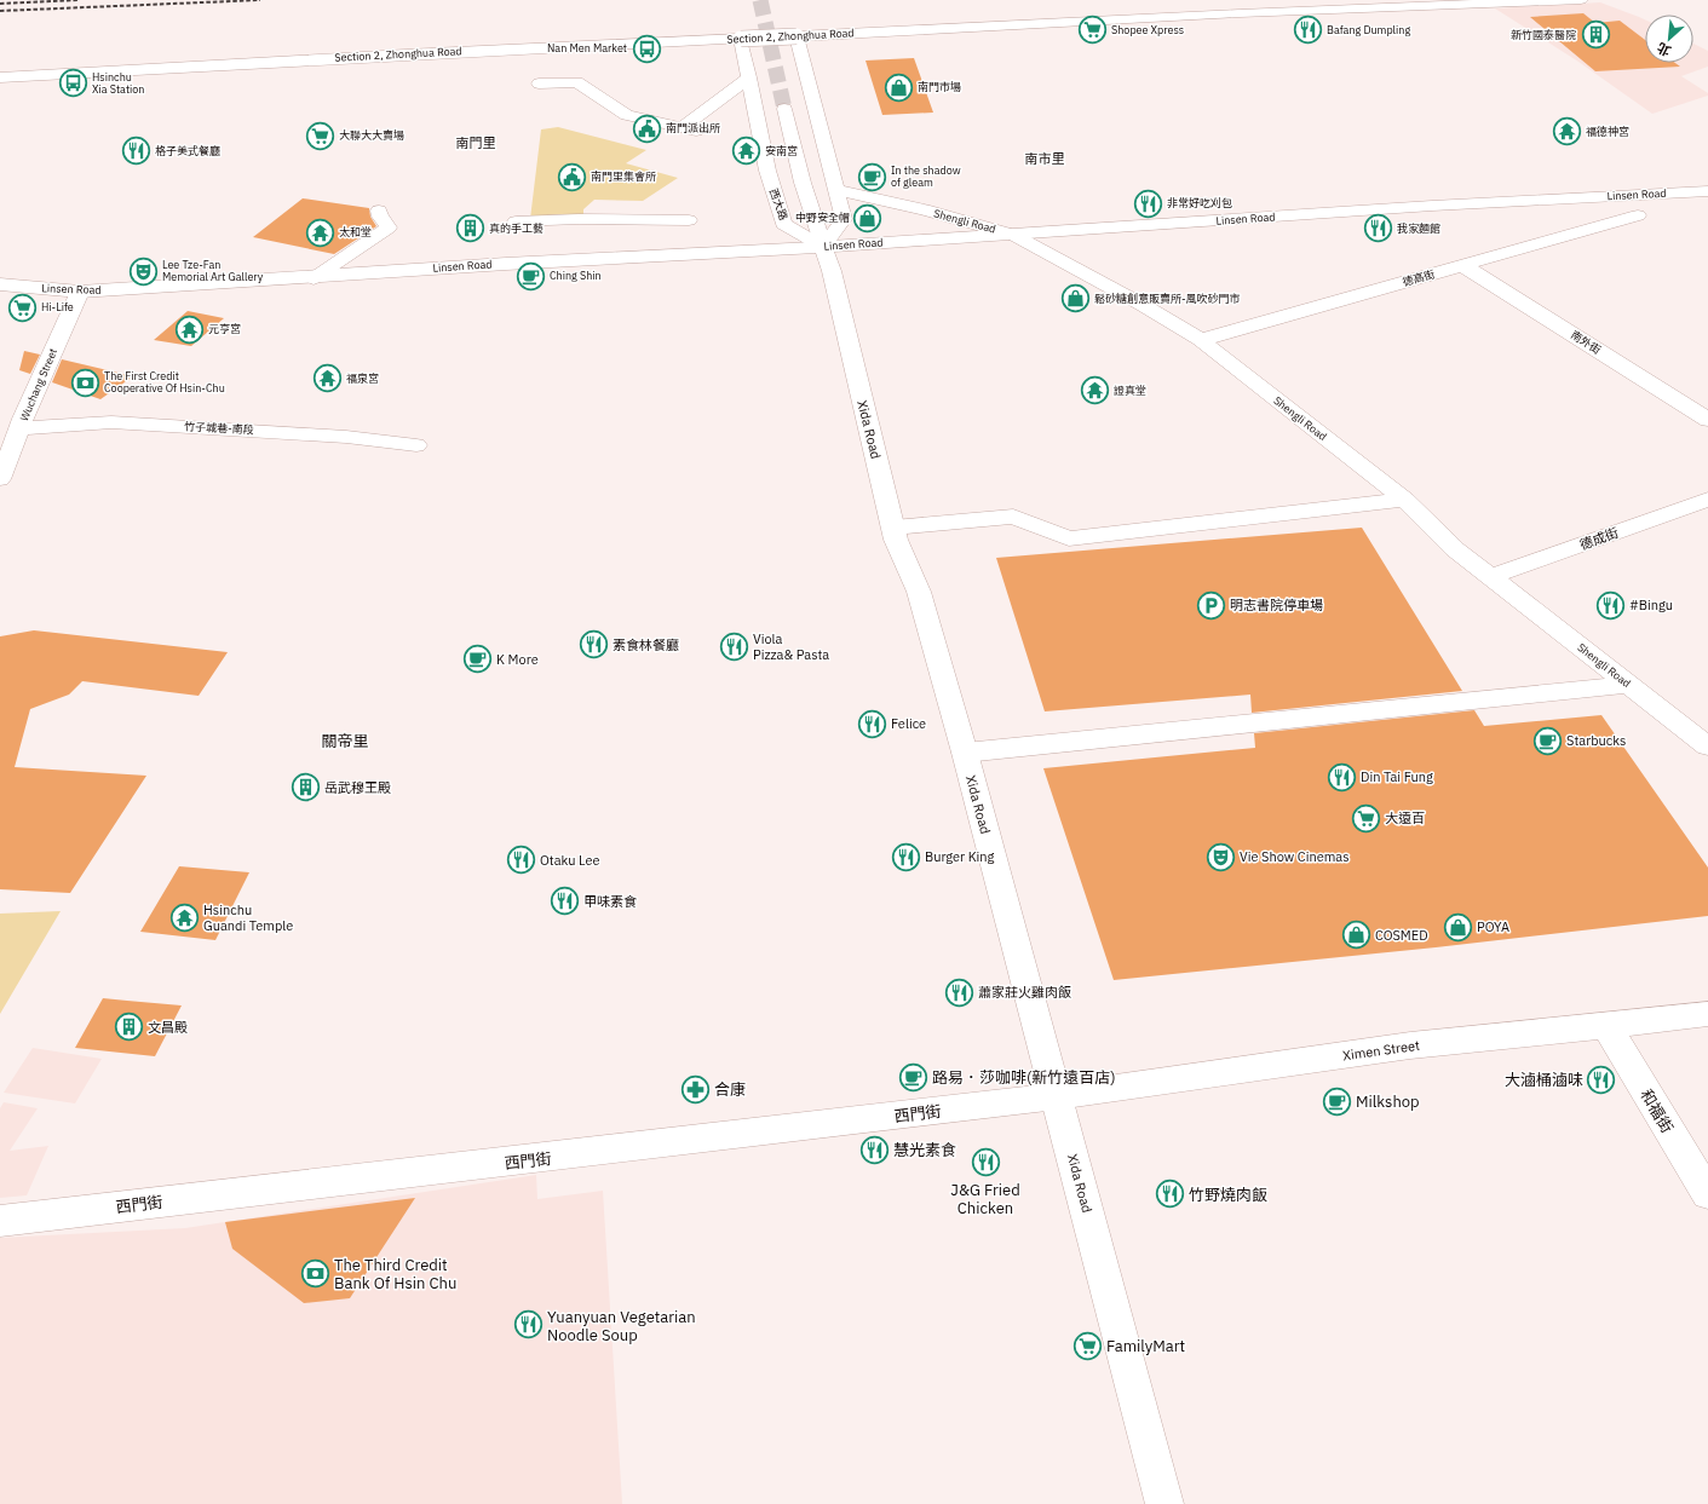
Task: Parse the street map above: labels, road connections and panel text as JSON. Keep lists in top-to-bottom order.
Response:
{
  "streets": {
    "street": [
      "Section 2, Zhonghua Road",
      "Linsen Road",
      "西大路",
      "Shengli Road",
      "德高街",
      "南外街",
      "Wuchang Street",
      "竹子城巷-南段",
      "Xida Road",
      "德成街",
      "Ximen Street",
      "和福街",
      "西門街"
    ]
  },
  "crossings": [
    ["Section 2, Zhonghua Road", "西大路"],
    ["Linsen Road", "西大路"],
    ["Linsen Road", "Shengli Road"],
    ["Linsen Road", "Wuchang Street"],
    ["Linsen Road", "Xida Road"],
    ["西大路", "Xida Road"],
    ["Shengli Road", "德高街"],
    ["Shengli Road", "德成街"],
    ["德高街", "南外街"],
    ["Wuchang Street", "竹子城巷-南段"],
    ["Xida Road", "Ximen Street"],
    ["Xida Road", "西門街"],
    ["Ximen Street", "和福街"],
    ["Ximen Street", "西門街"]
  ],
  "districts": ["南門里", "南市里", "關帝里"],
  "places": {
    "supermarket": [
      "Shopee Xpress",
      "大聯大大賣場",
      "Hi-Life",
      "大遠百",
      "FamilyMart"
    ],
    "restaurant": [
      "Bafang Dumpling",
      "格子美式餐廳",
      "非常好吃刈包",
      "我家麵館",
      "#Bingu",
      "素食林餐廳",
      "Viola Pizza& Pasta",
      "Felice",
      "Din Tai Fung",
      "Burger King",
      "Otaku Lee",
      "甲味素食",
      "蕭家莊火雞肉飯",
      "大滷桶滷味",
      "慧光素食",
      "J&G Fried Chicken",
      "竹野燒肉飯",
      "Yuanyuan Vegetarian Noodle Soup"
    ],
    "building": [
      "新竹國泰醫院",
      "真的手工藝",
      "岳武穆王殿",
      "文昌殿"
    ],
    "bus stop": ["Nan Men Market", "Hsinchu Xia Station"],
    "shop": [
      "南門市場",
      "中野安全帽",
      "鬆砂糖創意販賣所-風吹砂門市",
      "POYA",
      "COSMED"
    ],
    "public building": ["南門派出所", "南門里集會所"],
    "temple": [
      "福德神宮",
      "安南宮",
      "太和堂",
      "元亨宮",
      "福泉宮",
      "證真堂",
      "Hsinchu Guandi Temple"
    ],
    "cafe": [
      "In the shadow of gleam",
      "Ching Shin",
      "K More",
      "Starbucks",
      "路易．莎咖啡(新竹遠百店)",
      "Milkshop"
    ],
    "theatre": ["Lee Tze-Fan Memorial Art Gallery", "Vie Show Cinemas"],
    "bank": ["The First Credit Cooperative Of Hsin-Chu", "The Third Credit Bank Of Hsin Chu"],
    "parking": ["明志書院停車場"],
    "pharmacy": ["合康"]
  },
  "north": "bottom left"
}
